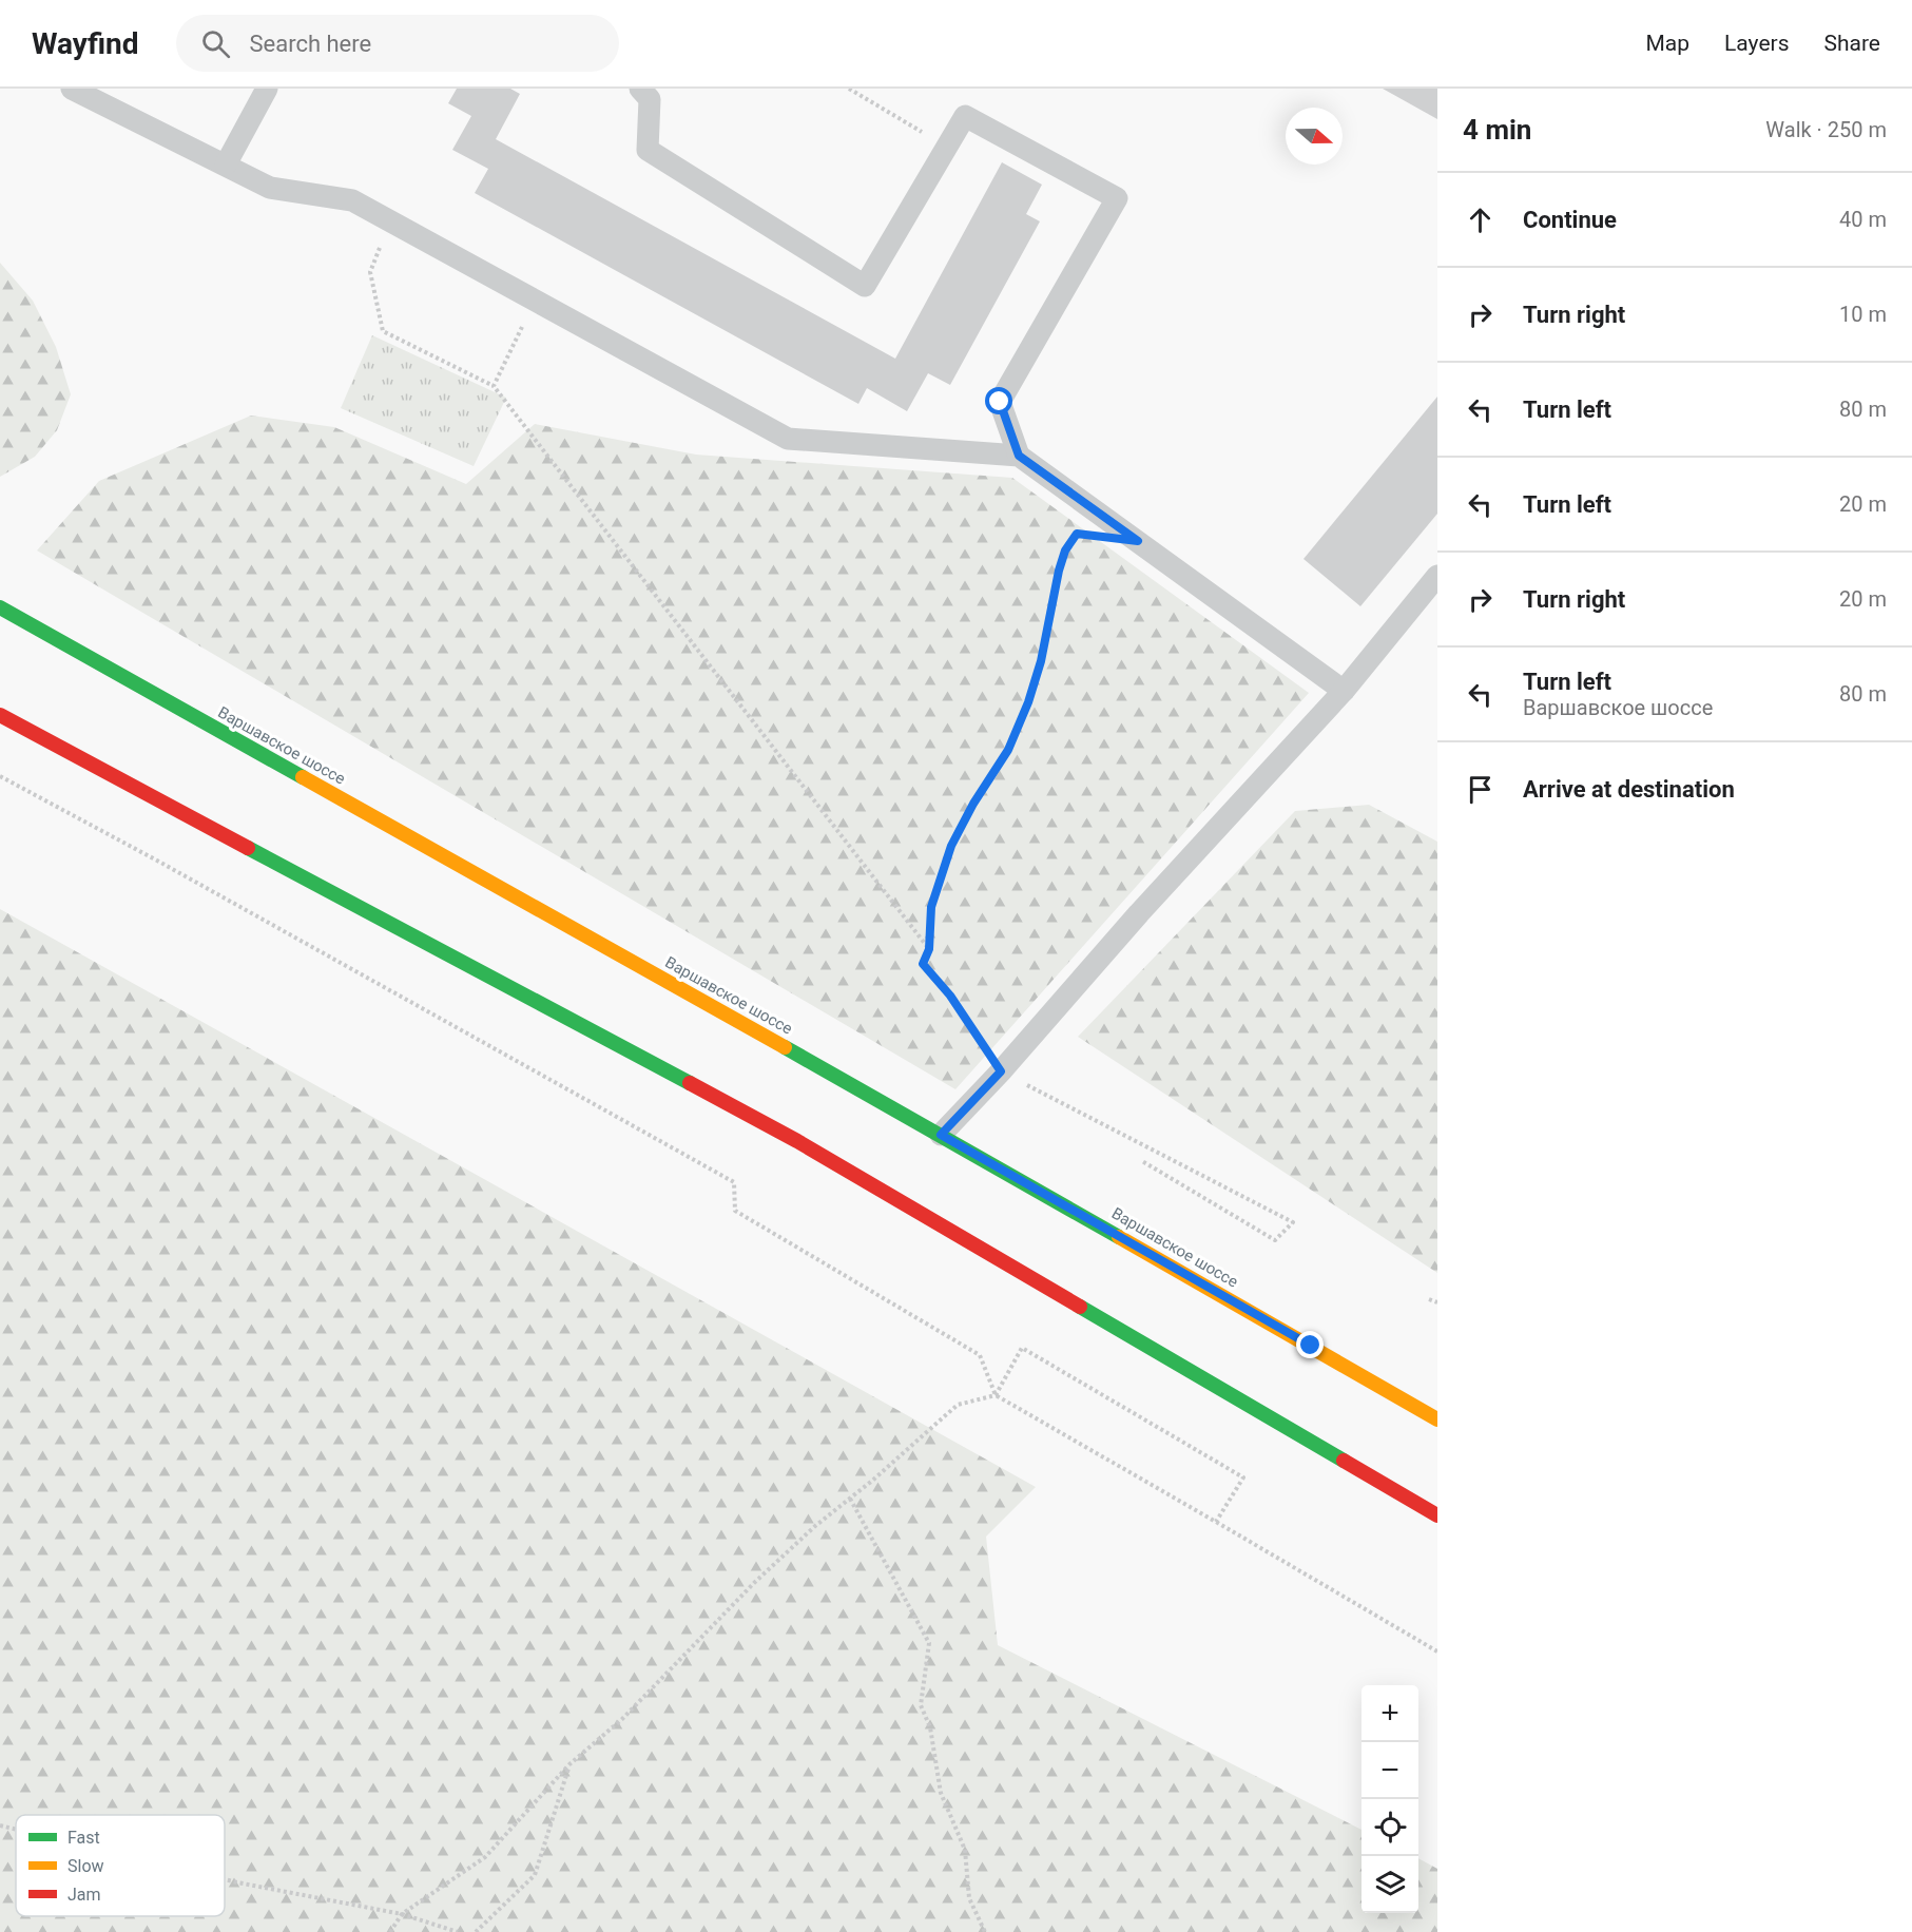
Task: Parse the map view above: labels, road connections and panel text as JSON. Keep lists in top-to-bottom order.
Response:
{
  "streets": {
    "main road": ["Варшавское шоссе"]
  },
  "legend": ["Fast", "Slow", "Jam"],
  "north": "right",
  "page": {
    "header": "Wayfind",
    "search": "Search here",
    "nav": ["Map", "Layers", "Share"],
    "heading": ["4 min", "Walk · 250 m"],
    "list": [
      ["Continue", "40 m"],
      ["Turn right", "10 m"],
      ["Turn left", "80 m"],
      ["Turn left", "20 m"],
      ["Turn right", "20 m"],
      ["Turn left", "Варшавское шоссе", "80 m"],
      "Arrive at destination"
    ],
    "map_buttons": ["+", "−"]
  }
}
